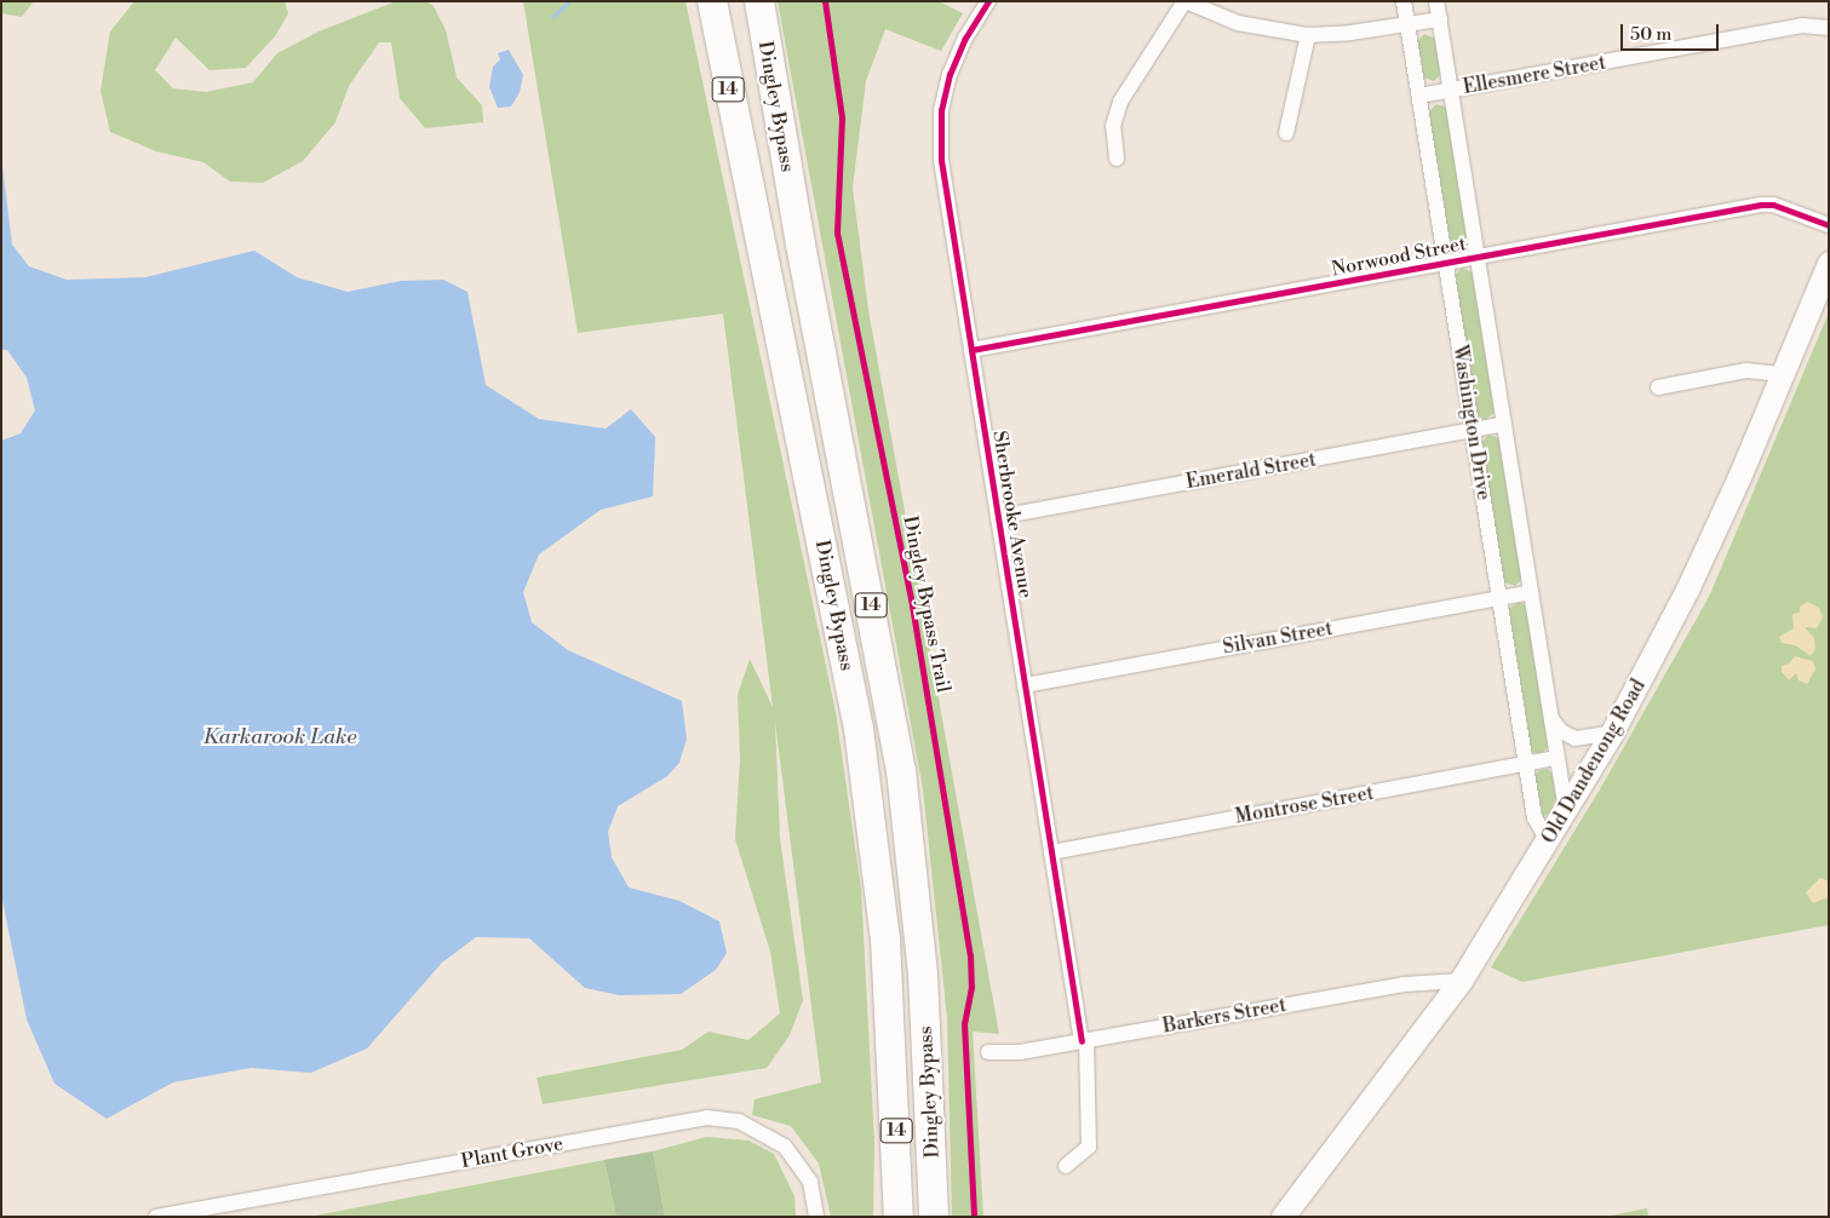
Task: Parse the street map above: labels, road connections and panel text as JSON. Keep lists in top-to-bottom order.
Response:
{
  "streets": {
    "highway": ["14", "Dingley Bypass"],
    "main road": ["Old Dandenong Road"],
    "street": [
      "Ellesmere Street",
      "Norwood Street",
      "Washington Drive",
      "Emerald Street",
      "Sherbrooke Avenue",
      "Silvan Street",
      "Montrose Street",
      "Barkers Street",
      "Plant Grove"
    ],
    "cycle path": ["Dingley Bypass Trail"]
  },
  "crossings": [
    ["Ellesmere Street", "Washington Drive"],
    ["Norwood Street", "Washington Drive"],
    ["Norwood Street", "Sherbrooke Avenue"],
    ["Washington Drive", "Emerald Street"],
    ["Washington Drive", "Silvan Street"],
    ["Washington Drive", "Old Dandenong Road"],
    ["Washington Drive", "Montrose Street"],
    ["Emerald Street", "Sherbrooke Avenue"],
    ["Sherbrooke Avenue", "Silvan Street"],
    ["Sherbrooke Avenue", "Montrose Street"],
    ["Sherbrooke Avenue", "Barkers Street"],
    ["Old Dandenong Road", "Barkers Street"]
  ],
  "water": ["Karkarook Lake"],
  "scale_bar": "50 m"
}
